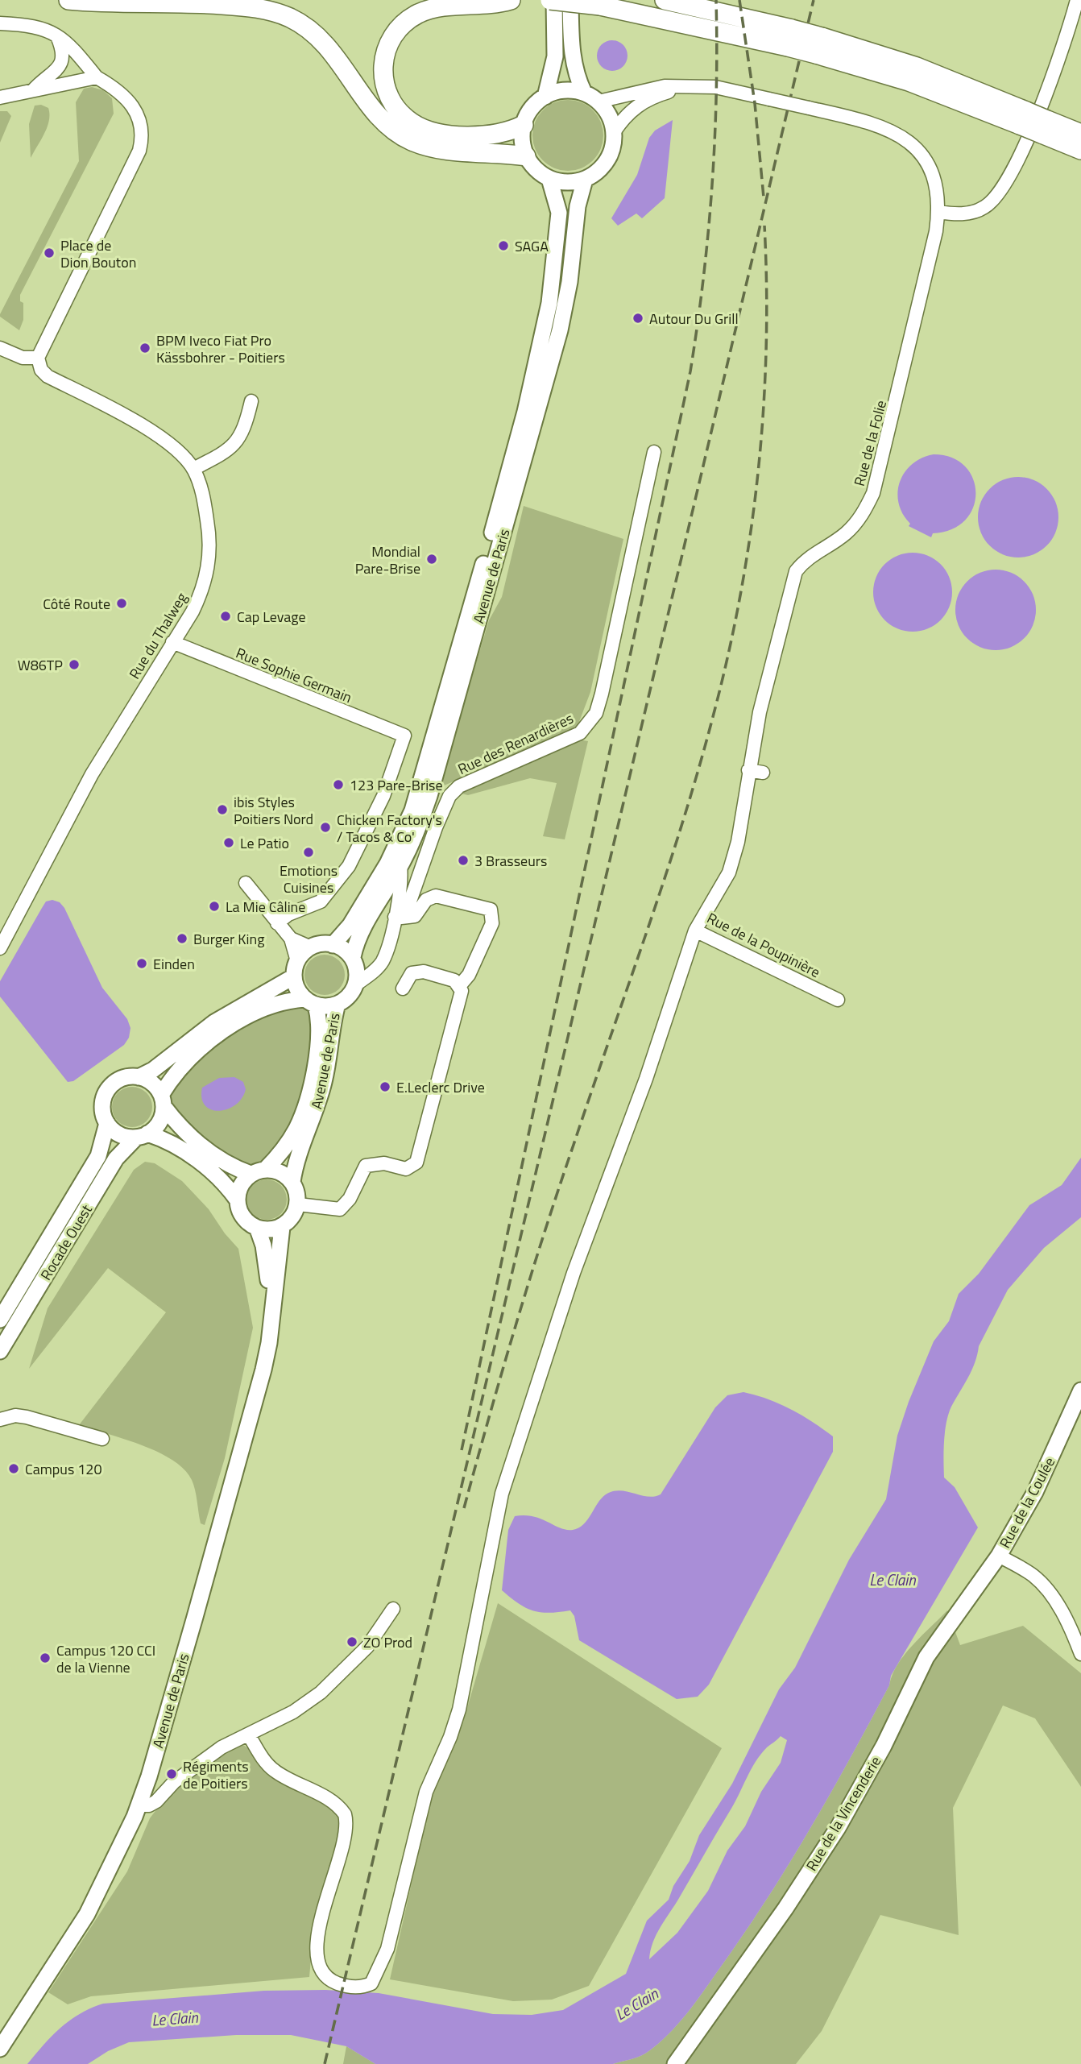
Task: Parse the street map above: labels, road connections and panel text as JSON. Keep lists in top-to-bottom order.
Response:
{
  "streets": {
    "main road": [
      "Avenue de Paris",
      "Rocade Ouest",
      "Rue de la Coulée",
      "Rue de la Vincenderie"
    ],
    "street": [
      "Rue de la Folie",
      "Rue du Thalweg",
      "Rue Sophie Germain",
      "Rue des Renardières",
      "Rue de la Poupinière"
    ]
  },
  "crossings": [
    ["Rue de la Folie", "Avenue de Paris"],
    ["Rue de la Folie", "Rue de la Poupinière"],
    ["Avenue de Paris", "Rue des Renardières"],
    ["Rue du Thalweg", "Rue Sophie Germain"],
    ["Rue de la Coulée", "Rue de la Vincenderie"]
  ],
  "water": ["Le Clain"],
  "places": [
    "SAGA",
    "Place de Dion Bouton",
    "Autour Du Grill",
    "BPM Iveco Fiat Pro Kässbohrer - Poitiers",
    "Mondial Pare-Brise",
    "Côté Route",
    "Cap Levage",
    "W86TP",
    "123 Pare-Brise",
    "ibis Styles Poitiers Nord",
    "Chicken Factory's / Tacos & Co'",
    "Le Patio",
    "Emotions Cuisines",
    "3 Brasseurs",
    "La Mie Câline",
    "Burger King",
    "Einden",
    "E.Leclerc Drive",
    "Campus 120",
    "ZO Prod",
    "Campus 120 CCI de la Vienne",
    "Régiments de Poitiers"
  ]
}
